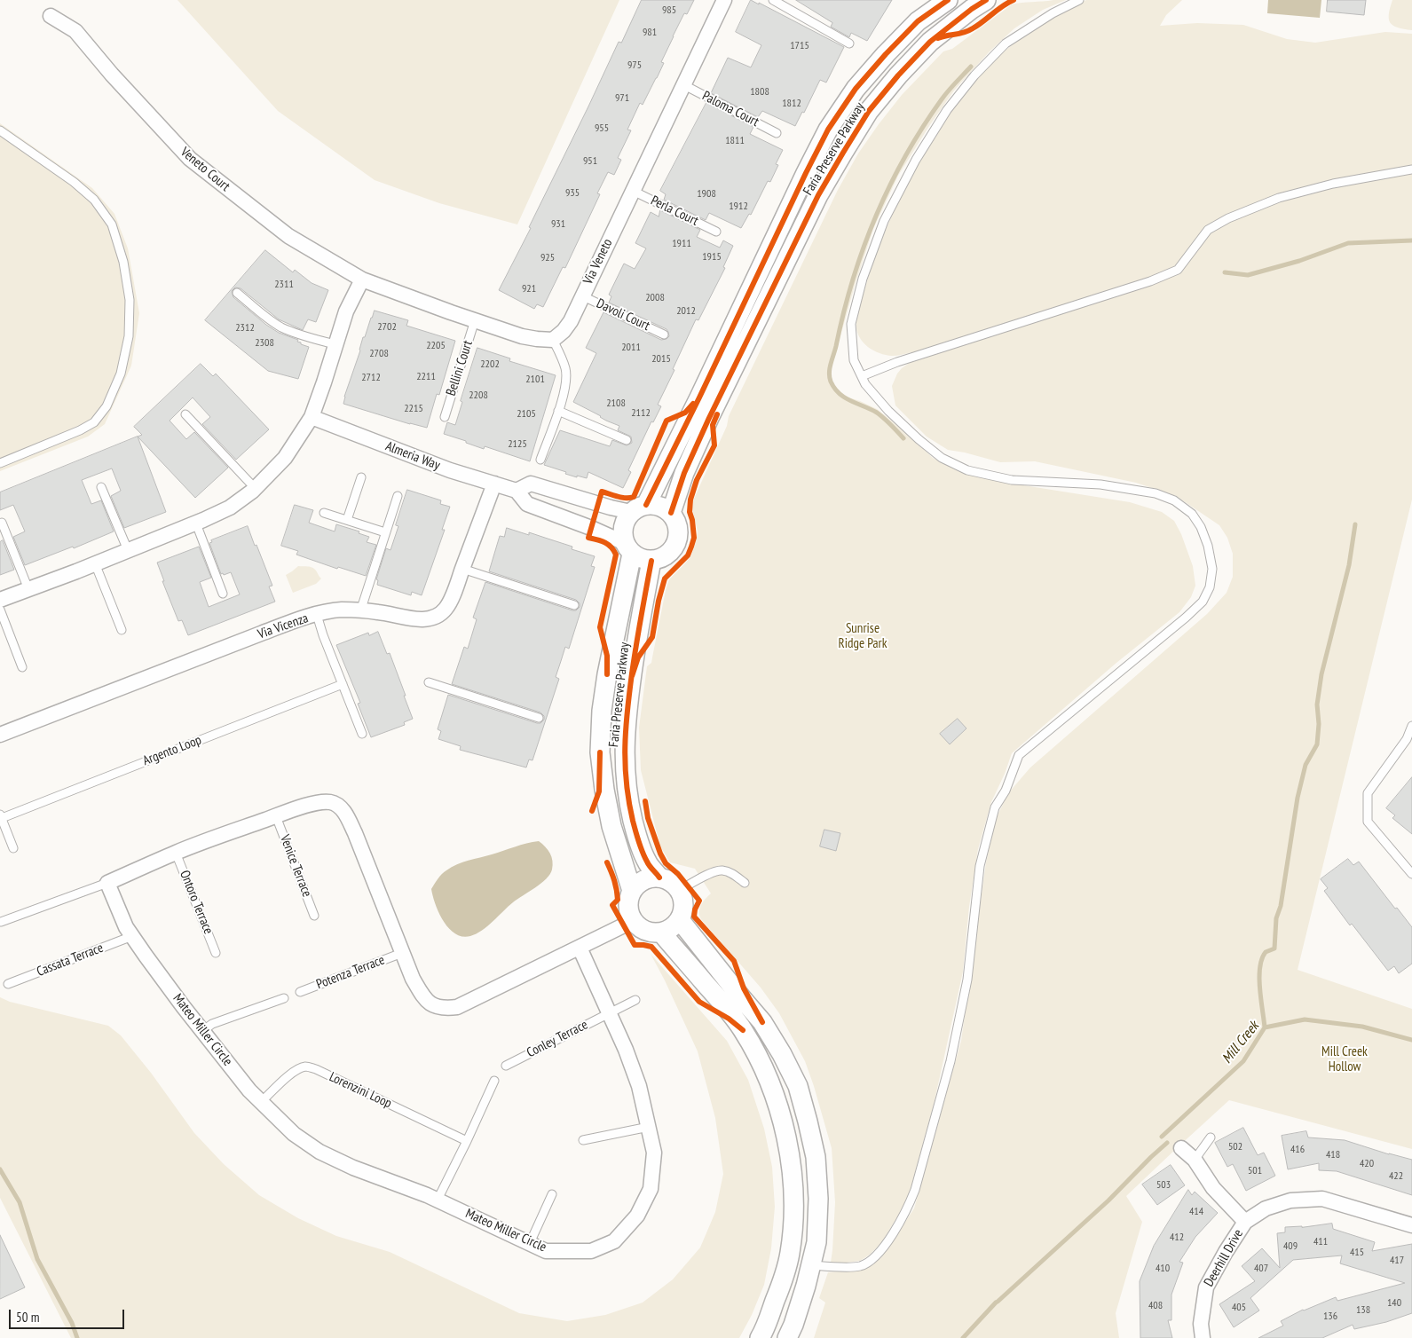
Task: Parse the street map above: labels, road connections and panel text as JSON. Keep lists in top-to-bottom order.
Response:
{
  "streets": {
    "street": [
      "Faria Preserve Parkway",
      "Veneto Court",
      "Via Veneto",
      "Almeria Way",
      "Via Vicenza",
      "Mateo Miller Circle",
      "Deerhill Drive"
    ],
    "lane": [
      "Paloma Court",
      "Perla Court",
      "Davoli Court",
      "Bellini Court",
      "Argento Loop",
      "Venice Terrace",
      "Ontoro Terrace",
      "Cassata Terrace",
      "Potenza Terrace",
      "Conley Terrace",
      "Lorenzini Loop"
    ]
  },
  "crossings": [
    ["Paloma Court", "Via Veneto"],
    ["Faria Preserve Parkway", "Almeria Way"],
    ["Perla Court", "Via Veneto"],
    ["Via Veneto", "Davoli Court"],
    ["Almeria Way", "Via Vicenza"],
    ["Cassata Terrace", "Mateo Miller Circle"],
    ["Mateo Miller Circle", "Conley Terrace"],
    ["Mateo Miller Circle", "Lorenzini Loop"]
  ],
  "water": ["Mill Creek"],
  "parks": ["Sunrise Ridge Park", "Mill Creek Hollow"],
  "house_numbers": [
    "985",
    "981",
    "1715",
    "975",
    "1808",
    "971",
    "1812",
    "955",
    "1811",
    "951",
    "935",
    "1908",
    "1912",
    "931",
    "1911",
    "1915",
    "925",
    "2311",
    "921",
    "2008",
    "2012",
    "2702",
    "2312",
    "2308",
    "2205",
    "2011",
    "2708",
    "2015",
    "2202",
    "2211",
    "2712",
    "2101",
    "2208",
    "2108",
    "2215",
    "2112",
    "2105",
    "2125",
    "502",
    "416",
    "418",
    "420",
    "501",
    "422",
    "503",
    "414",
    "412",
    "411",
    "409",
    "415",
    "417",
    "410",
    "407",
    "140",
    "408",
    "405",
    "138",
    "136"
  ],
  "scale_bar": "50 m"
}
